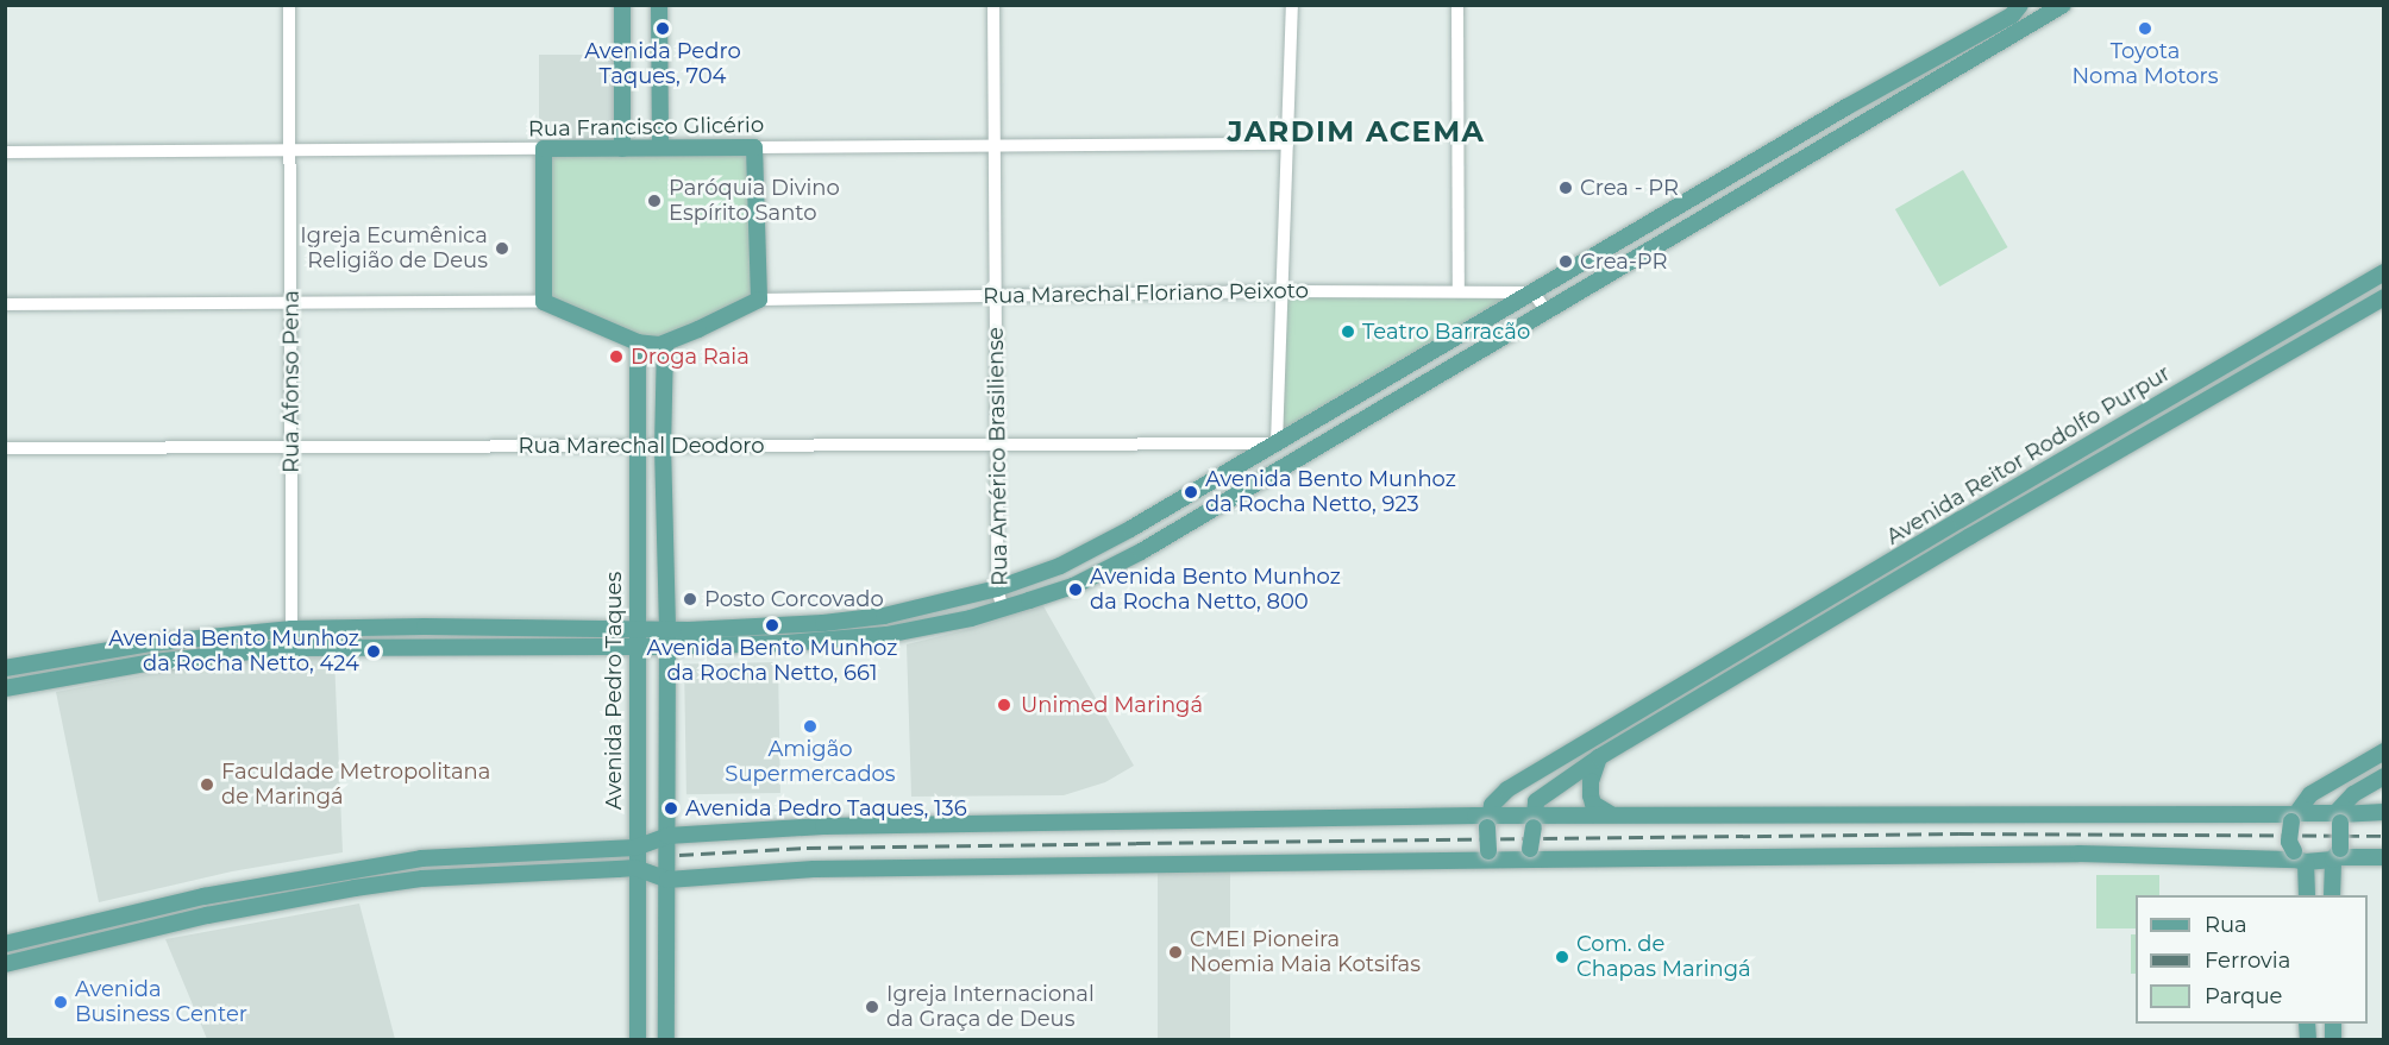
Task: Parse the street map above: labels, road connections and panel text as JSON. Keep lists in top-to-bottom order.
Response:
{
  "streets": {
    "main road": ["Rua Francisco Glicério", "Avenida Reitor Rodolfo Purpur", "Avenida Pedro Taques"],
    "street": [
      "Rua Marechal Floriano Peixoto",
      "Rua Afonso Pena",
      "Rua Marechal Deodoro",
      "Rua Américo Brasiliense"
    ]
  },
  "crossings": [
    ["Rua Francisco Glicério", "Rua Afonso Pena"],
    ["Rua Francisco Glicério", "Rua Américo Brasiliense"],
    ["Rua Marechal Floriano Peixoto", "Rua Américo Brasiliense"],
    ["Rua Afonso Pena", "Rua Marechal Deodoro"],
    ["Rua Marechal Deodoro", "Rua Américo Brasiliense"],
    ["Rua Marechal Deodoro", "Avenida Pedro Taques"]
  ],
  "districts": ["JARDIM ACEMA"],
  "places": [
    "Avenida Pedro Taques, 704",
    "Toyota Noma Motors",
    "Crea - PR",
    "Paróquia Divino Espírito Santo",
    "Igreja Ecumênica Religião de Deus",
    "Crea-PR",
    "Teatro Barracão",
    "Droga Raia",
    "Avenida Bento Munhoz da Rocha Netto, 923",
    "Avenida Bento Munhoz da Rocha Netto, 800",
    "Posto Corcovado",
    "Avenida Bento Munhoz da Rocha Netto, 661",
    "Avenida Bento Munhoz da Rocha Netto, 424",
    "Unimed Maringá",
    "Amigão Supermercados",
    "Faculdade Metropolitana de Maringá",
    "Avenida Pedro Taques, 136",
    "CMEI Pioneira Noemia Maia Kotsifas",
    "Com. de Chapas Maringá",
    "Avenida Business Center",
    "Igreja Internacional da Graça de Deus"
  ],
  "legend": ["Rua", "Ferrovia", "Parque"]
}
